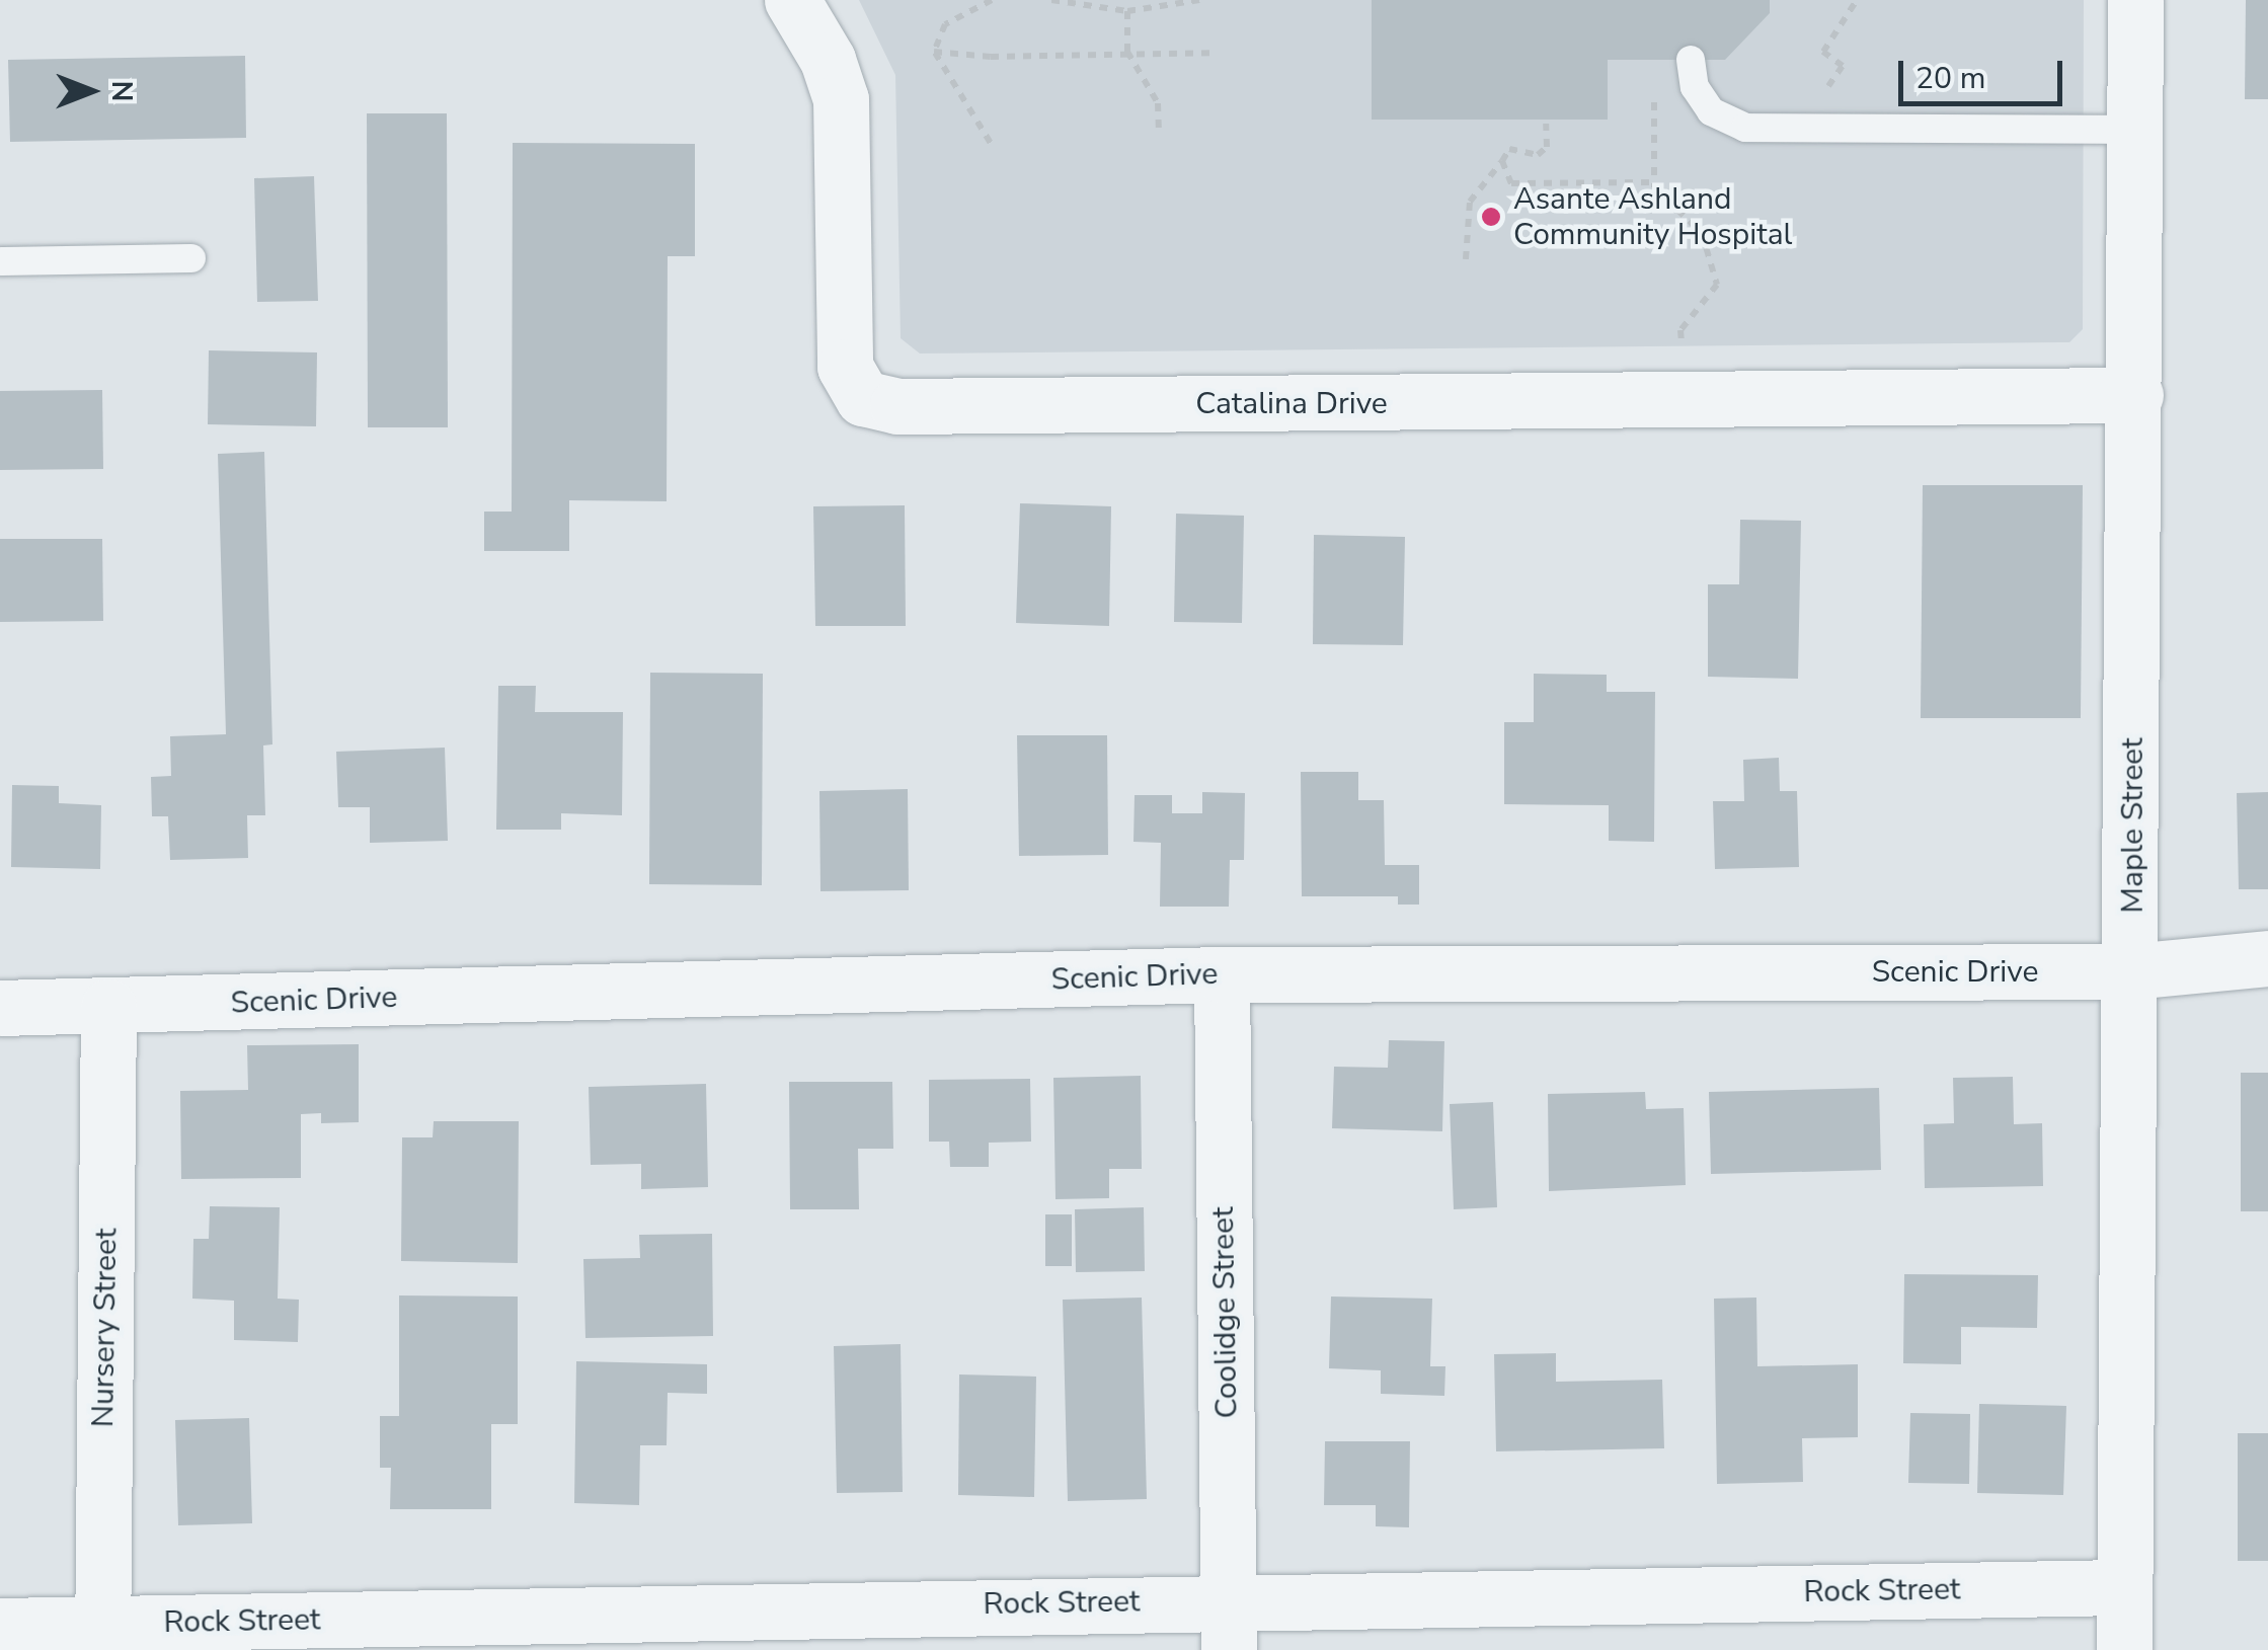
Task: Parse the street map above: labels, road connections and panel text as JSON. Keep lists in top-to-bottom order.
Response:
{
  "streets": {
    "street": [
      "Catalina Drive",
      "Maple Street",
      "Scenic Drive",
      "Coolidge Street",
      "Nursery Street",
      "Rock Street"
    ]
  },
  "crossings": [
    ["Catalina Drive", "Maple Street"],
    ["Maple Street", "Scenic Drive"],
    ["Maple Street", "Rock Street"],
    ["Scenic Drive", "Coolidge Street"],
    ["Scenic Drive", "Nursery Street"],
    ["Coolidge Street", "Rock Street"],
    ["Nursery Street", "Rock Street"]
  ],
  "places": ["Asante Ashland Community Hospital"],
  "scale_bar": "20 m",
  "north": "right"
}
